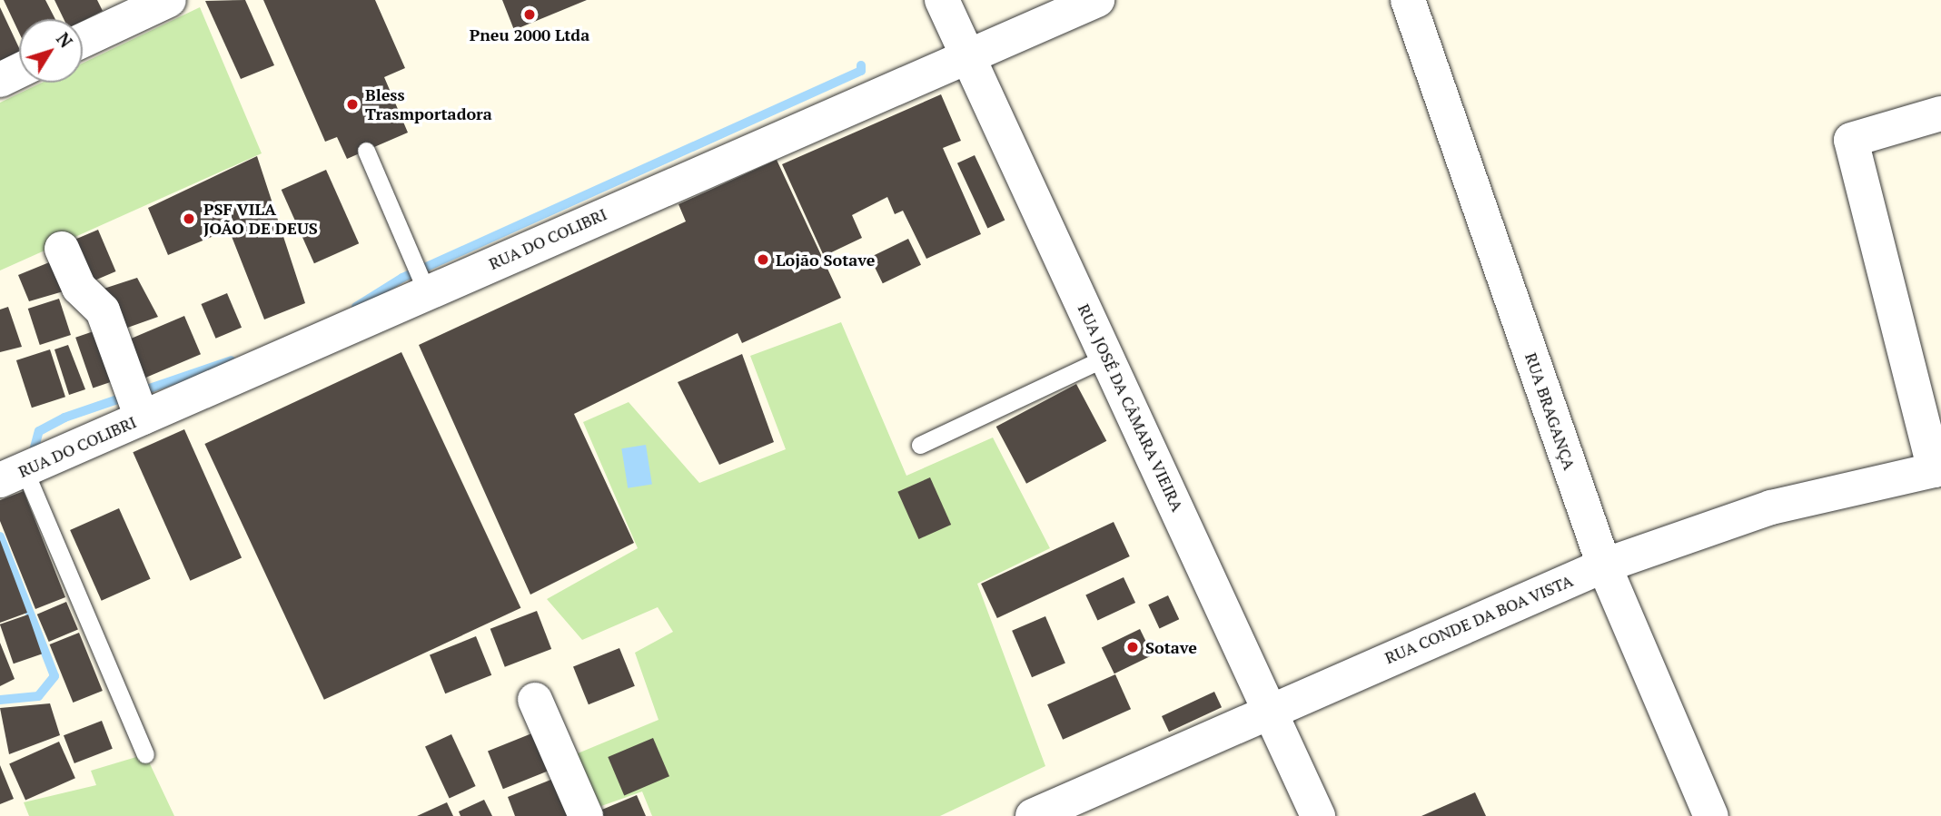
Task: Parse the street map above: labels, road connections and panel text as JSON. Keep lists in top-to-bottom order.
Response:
{
  "streets": {
    "street": [
      "RUA DO COLIBRI",
      "RUA JOSÉ DA CÂMARA VIEIRA",
      "RUA BRAGANÇA",
      "RUA CONDE DA BOA VISTA"
    ]
  },
  "crossings": [
    ["RUA DO COLIBRI", "RUA JOSÉ DA CÂMARA VIEIRA"],
    ["RUA JOSÉ DA CÂMARA VIEIRA", "RUA CONDE DA BOA VISTA"],
    ["RUA BRAGANÇA", "RUA CONDE DA BOA VISTA"]
  ],
  "places": [
    "Pneu 2000 Ltda",
    "Bless Trasmportadora",
    "PSF VILA JOÃO DE DEUS",
    "Lojão Sotave",
    "Sotave"
  ],
  "north": "top right"
}
